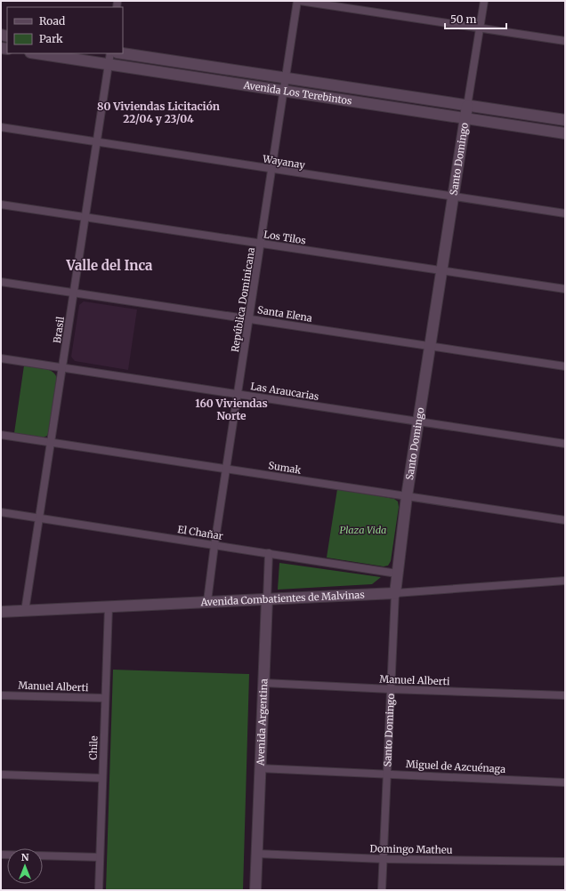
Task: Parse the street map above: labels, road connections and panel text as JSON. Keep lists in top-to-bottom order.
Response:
{
  "streets": {
    "street": [
      "Avenida Los Terebintos",
      "Santo Domingo",
      "Wayanay",
      "Los Tilos",
      "República Dominicana",
      "Santa Elena",
      "Brasil",
      "Las Araucarias",
      "Sumak",
      "El Chañar",
      "Avenida Combatientes de Malvinas",
      "Manuel Alberti",
      "Avenida Argentina",
      "Chile",
      "Miguel de Azcuénaga",
      "Domingo Matheu"
    ]
  },
  "crossings": [
    ["Avenida Los Terebintos", "Santo Domingo"],
    ["Avenida Los Terebintos", "República Dominicana"],
    ["Avenida Los Terebintos", "Brasil"],
    ["Santo Domingo", "Wayanay"],
    ["Santo Domingo", "Los Tilos"],
    ["Santo Domingo", "Santa Elena"],
    ["Santo Domingo", "Las Araucarias"],
    ["Santo Domingo", "Sumak"],
    ["Santo Domingo", "El Chañar"],
    ["Santo Domingo", "Avenida Combatientes de Malvinas"],
    ["Santo Domingo", "Manuel Alberti"],
    ["Santo Domingo", "Miguel de Azcuénaga"],
    ["Santo Domingo", "Domingo Matheu"],
    ["Wayanay", "República Dominicana"],
    ["Wayanay", "Brasil"],
    ["Los Tilos", "República Dominicana"],
    ["Los Tilos", "Brasil"],
    ["República Dominicana", "Santa Elena"],
    ["República Dominicana", "Las Araucarias"],
    ["República Dominicana", "Sumak"],
    ["República Dominicana", "El Chañar"],
    ["República Dominicana", "Avenida Combatientes de Malvinas"],
    ["Santa Elena", "Brasil"],
    ["Brasil", "Las Araucarias"],
    ["Brasil", "Sumak"],
    ["Brasil", "El Chañar"],
    ["Brasil", "Avenida Combatientes de Malvinas"],
    ["El Chañar", "Avenida Argentina"],
    ["Avenida Combatientes de Malvinas", "Avenida Argentina"],
    ["Avenida Combatientes de Malvinas", "Chile"],
    ["Manuel Alberti", "Avenida Argentina"],
    ["Manuel Alberti", "Chile"],
    ["Avenida Argentina", "Miguel de Azcuénaga"],
    ["Avenida Argentina", "Domingo Matheu"]
  ],
  "districts": ["80 Viviendas Licitación 22/04 y 23/04", "Valle del Inca", "160 Viviendas Norte"],
  "parks": ["Plaza Vida"],
  "legend": ["Road", "Park"],
  "scale_bar": "50 m",
  "north": "top"
}
